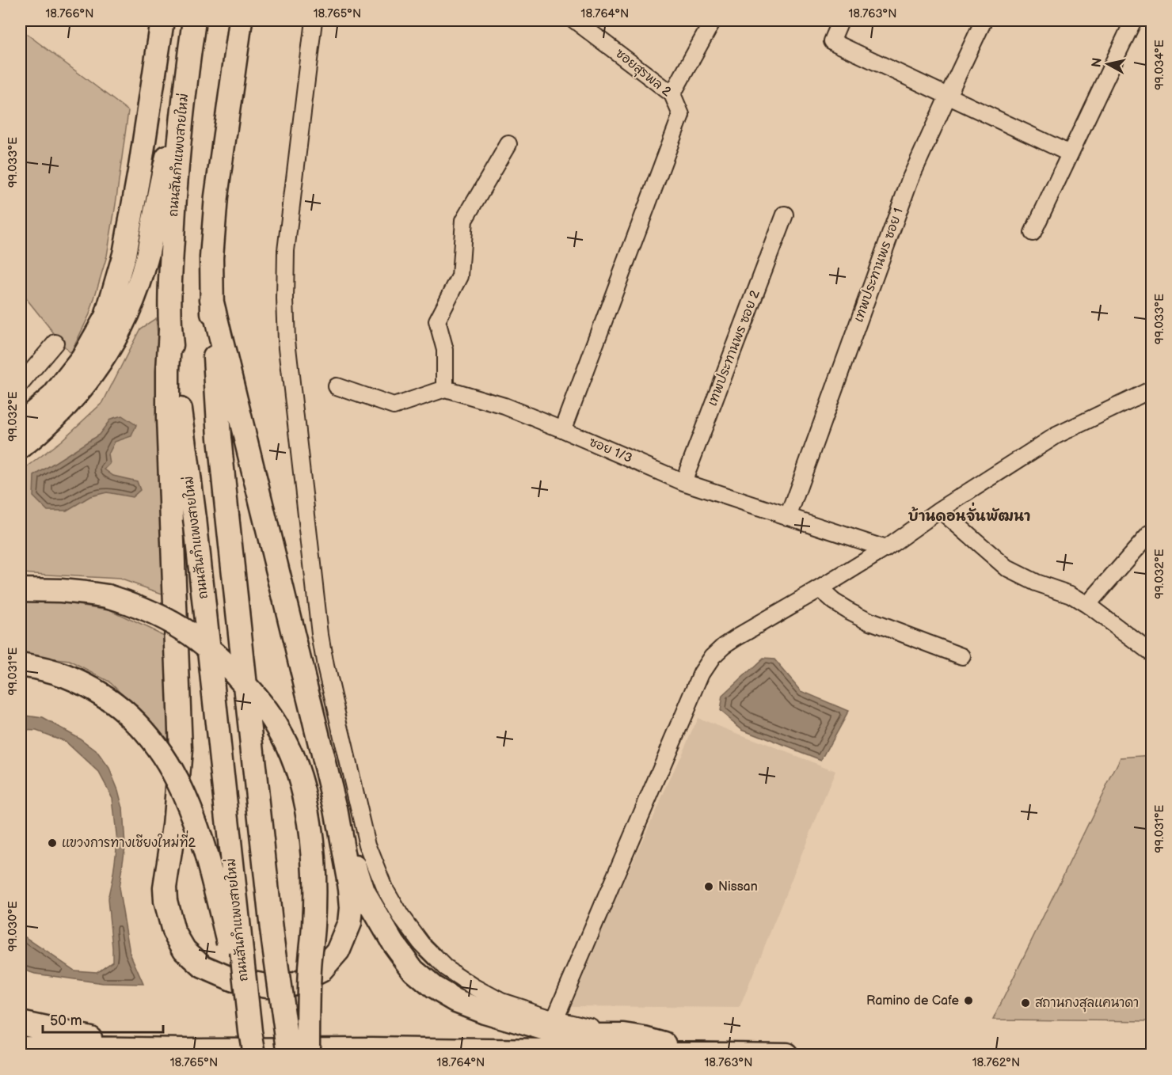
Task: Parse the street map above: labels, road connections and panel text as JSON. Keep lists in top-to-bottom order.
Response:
{
  "streets": {
    "main road": ["ถนนสันกำแพงสายใหม่"],
    "street": [
      "ซอยสุรพล 2",
      "เทพประทานพร ซอย 1",
      "เทพประทานพร ซอย 2",
      "ซอย 1/3"
    ]
  },
  "crossings": [
    ["ซอยสุรพล 2", "ซอย 1/3"],
    ["เทพประทานพร ซอย 1", "ซอย 1/3"],
    ["เทพประทานพร ซอย 2", "ซอย 1/3"]
  ],
  "districts": ["บ้านดอนจั่นพัฒนา"],
  "places": [
    "แขวงการทางเชียงใหม่ที่2",
    "Nissan",
    "Ramino de Cafe",
    "สถานกงสุลแคนาดา"
  ],
  "scale_bar": "50 m",
  "north": "left",
  "coordinates": [
    "18.766°N",
    "18.765°N",
    "18.764°N",
    "18.763°N",
    "99.034°E",
    "99.033°E",
    "99.032°E",
    "99.031°E",
    "99.030°E",
    "18.762°N"
  ]
}
